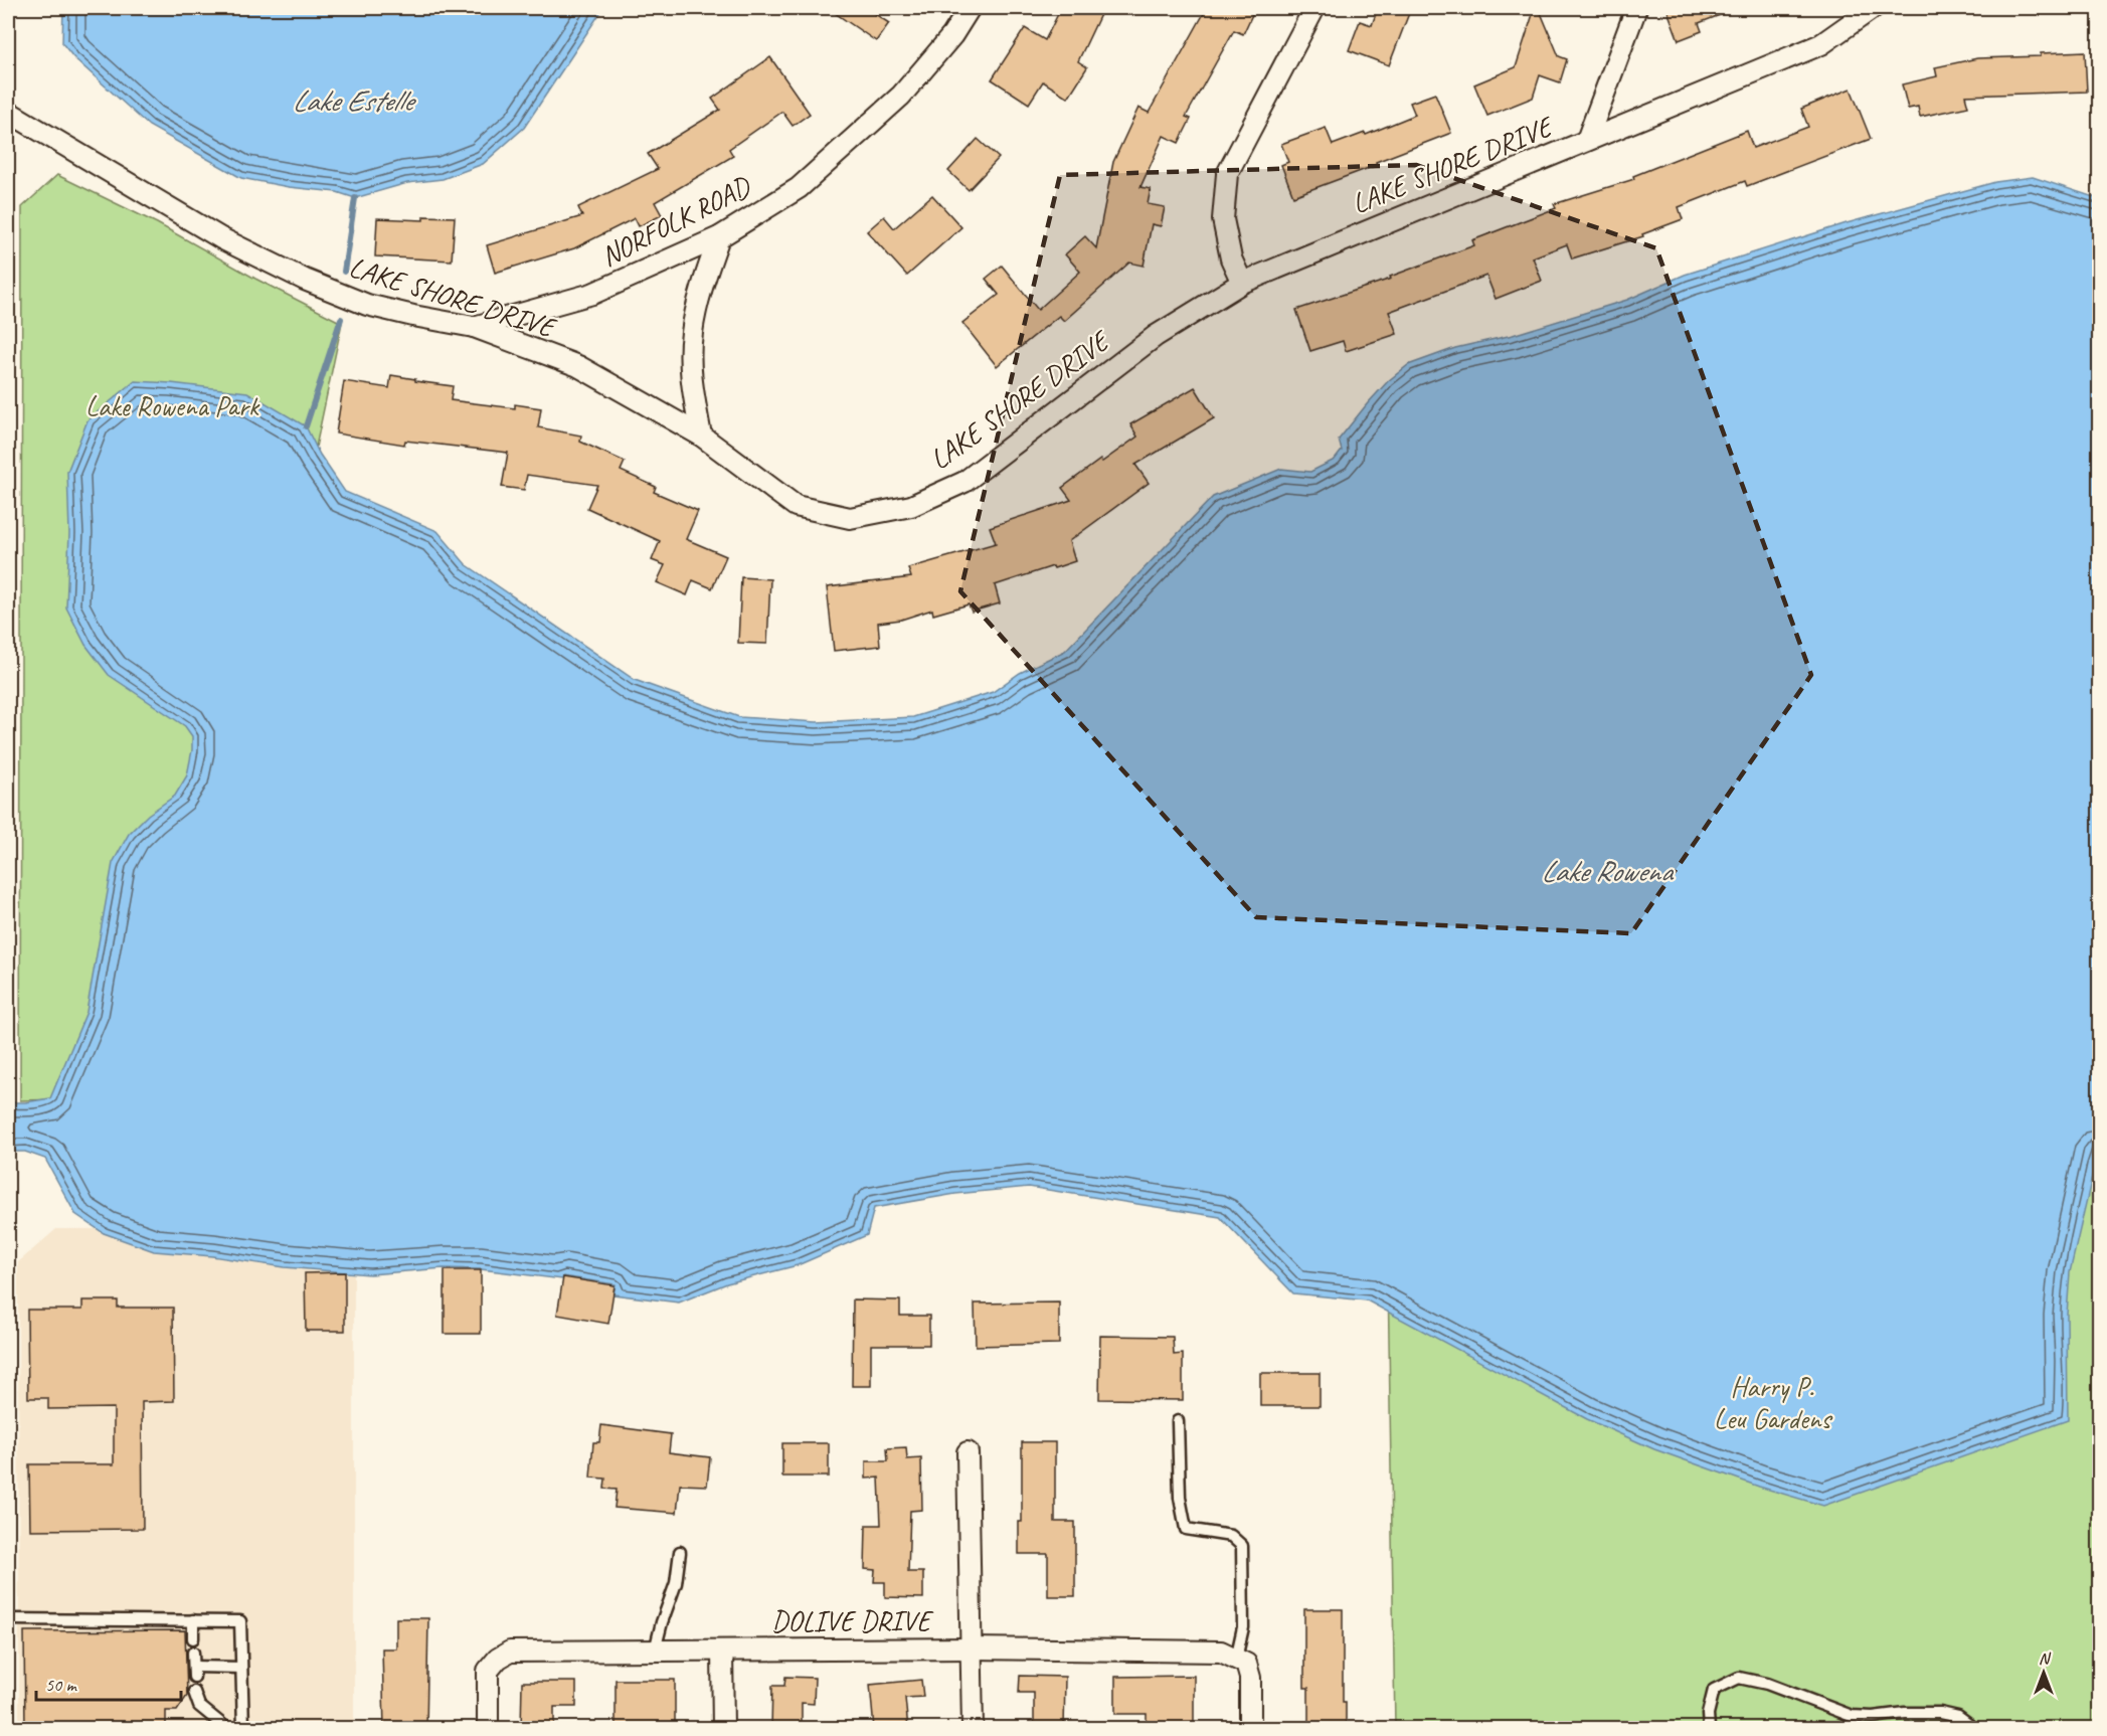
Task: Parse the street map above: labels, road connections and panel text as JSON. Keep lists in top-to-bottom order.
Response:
{
  "streets": {
    "street": ["LAKE SHORE DRIVE", "NORFOLK ROAD", "DOLIVE DRIVE"]
  },
  "crossings": [
    ["LAKE SHORE DRIVE", "NORFOLK ROAD"]
  ],
  "water": ["Lake Estelle", "Lake Rowena"],
  "parks": ["Lake Rowena Park", "Harry P. Leu Gardens"],
  "scale_bar": "50 m",
  "north": "top"
}
